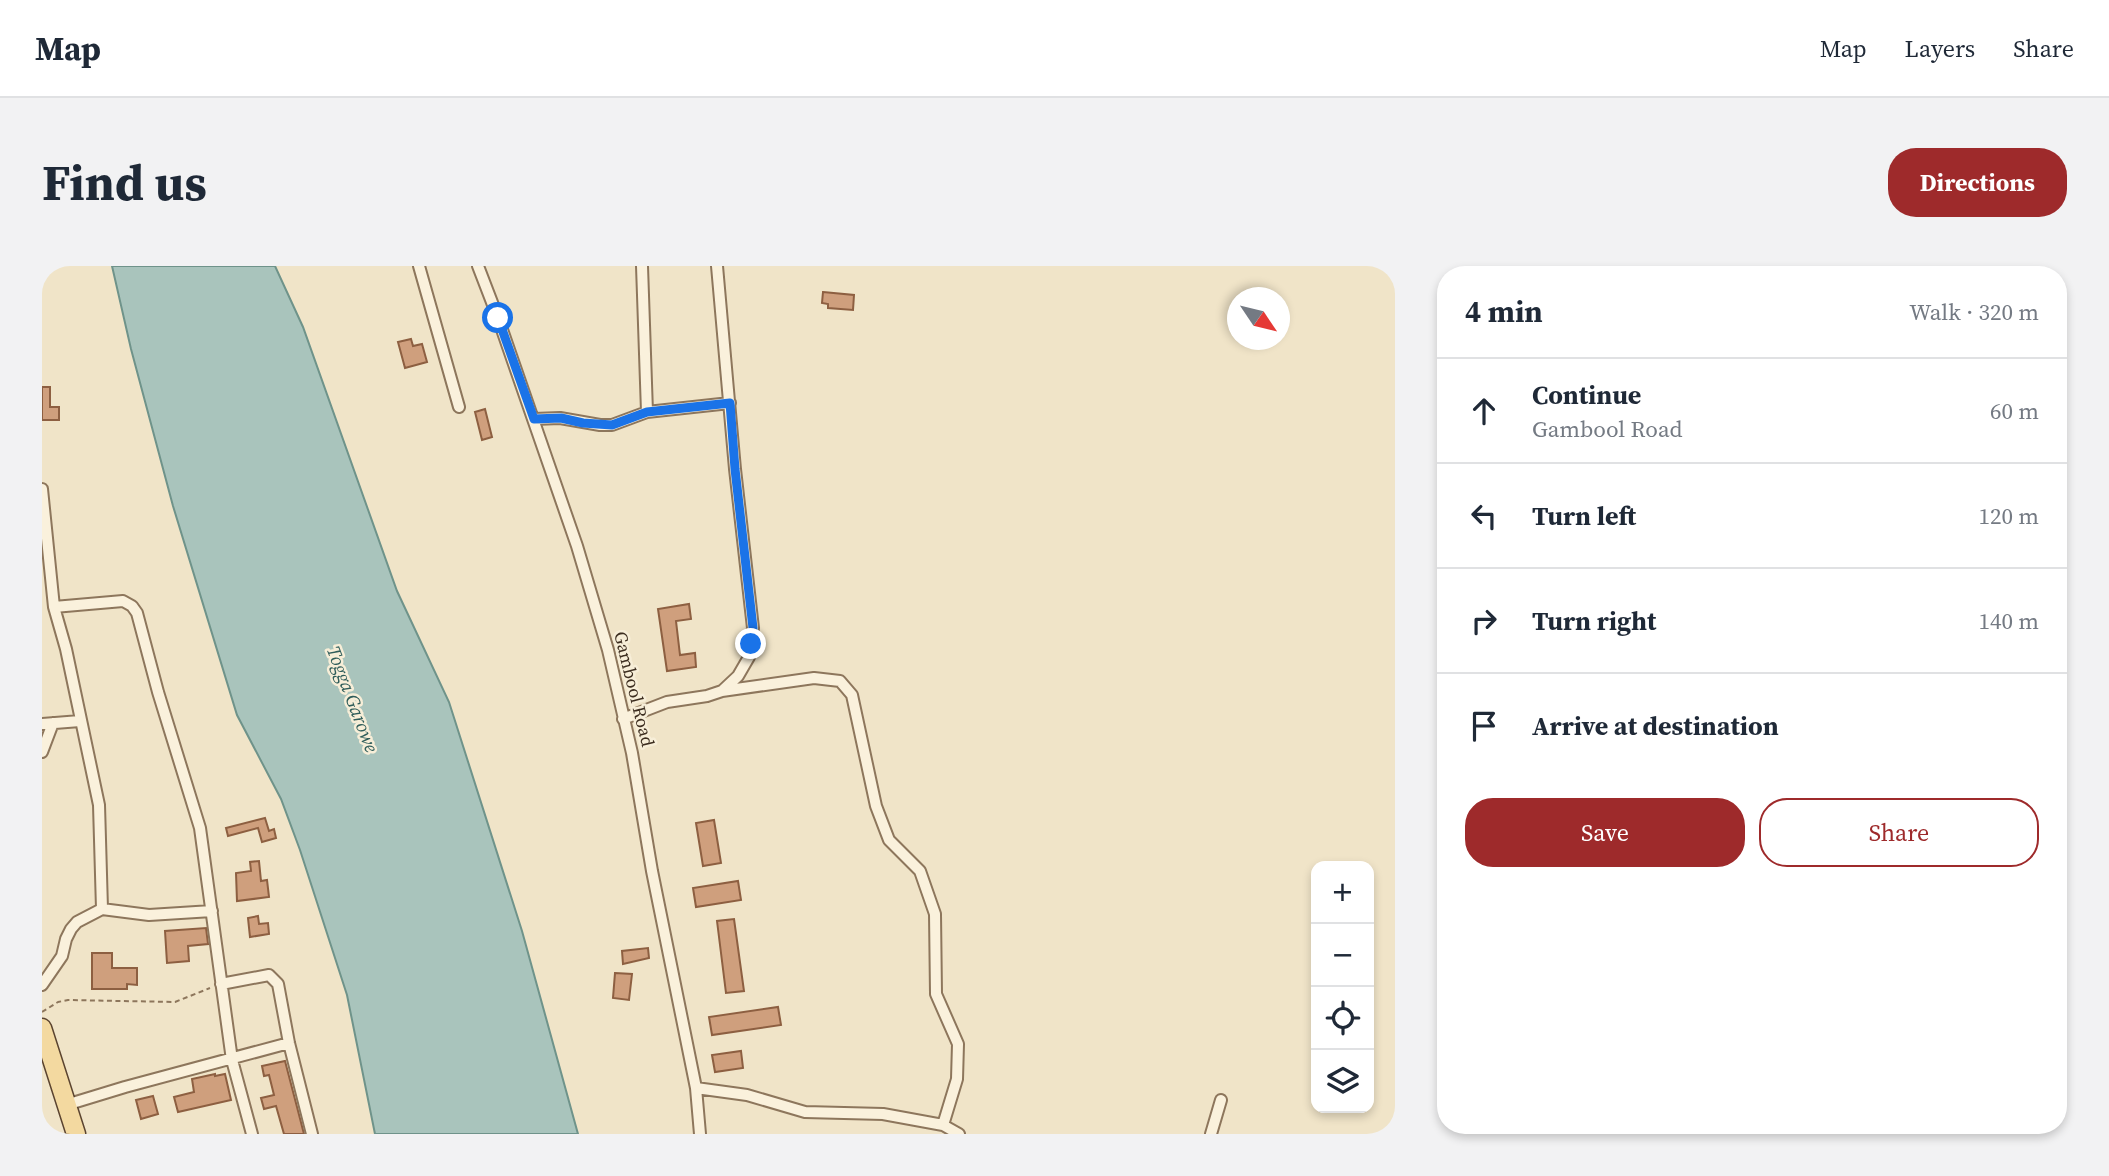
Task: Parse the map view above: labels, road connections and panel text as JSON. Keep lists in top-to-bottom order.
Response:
{
  "streets": {
    "street": ["Gambool Road"]
  },
  "water": ["Togga Garowe"],
  "north": "bottom right",
  "page": {
    "header": "Map",
    "nav": ["Map", "Layers", "Share"],
    "buttons": [
      "Directions",
      ["Save", "Share"]
    ],
    "title": "Find us",
    "heading": ["4 min", "Walk · 320 m"],
    "list": [
      ["Continue", "Gambool Road", "60 m"],
      ["Turn left", "120 m"],
      ["Turn right", "140 m"],
      "Arrive at destination"
    ],
    "map_buttons": ["+", "−"]
  }
}
